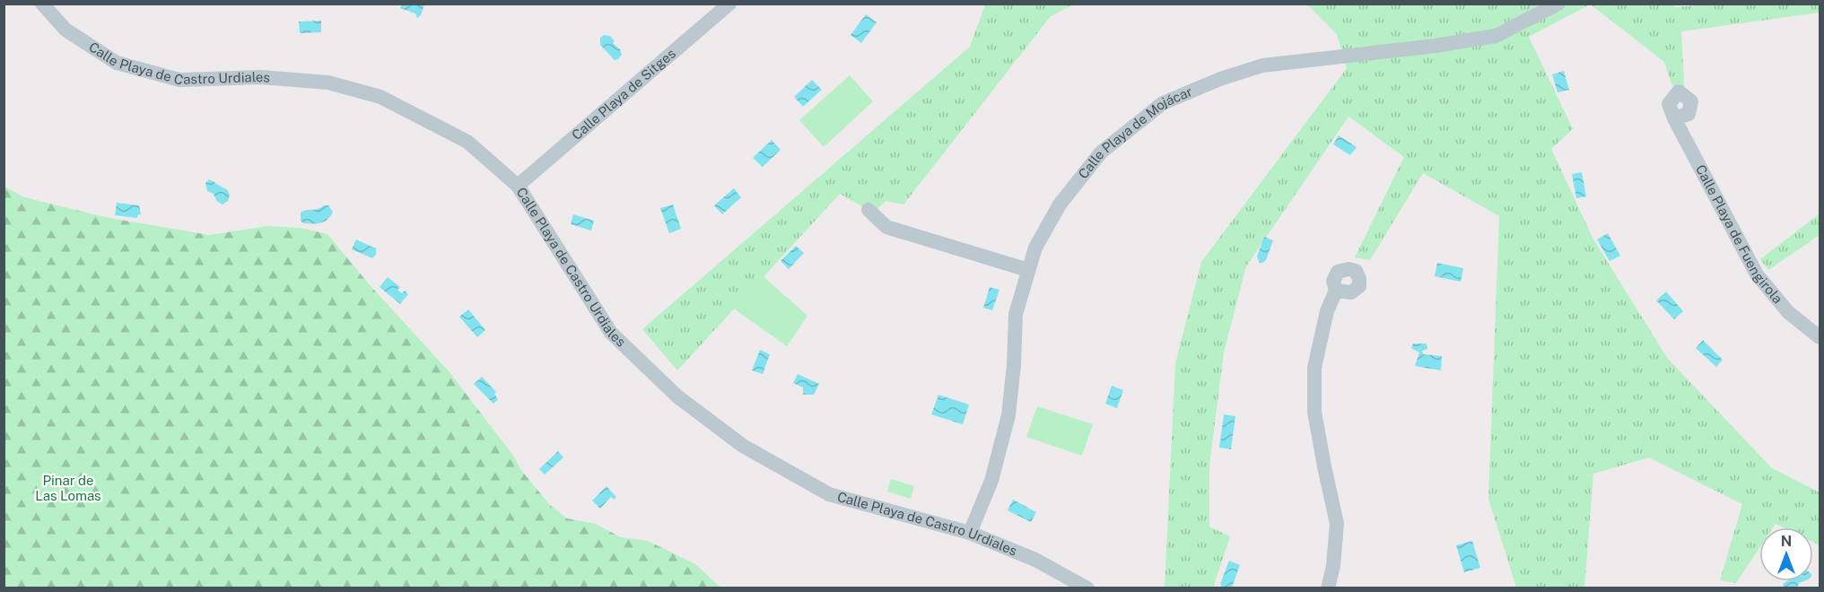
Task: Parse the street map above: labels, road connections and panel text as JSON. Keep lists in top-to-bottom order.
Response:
{
  "streets": {
    "street": [
      "Calle Playa de Castro Urdiales",
      "Calle Playa de Sitges",
      "Calle Playa de Mojácar",
      "Calle Playa de Fuengirola"
    ]
  },
  "crossings": [
    ["Calle Playa de Castro Urdiales", "Calle Playa de Sitges"],
    ["Calle Playa de Castro Urdiales", "Calle Playa de Mojácar"]
  ],
  "parks": ["Pinar de Las Lomas"],
  "north": "top"
}
